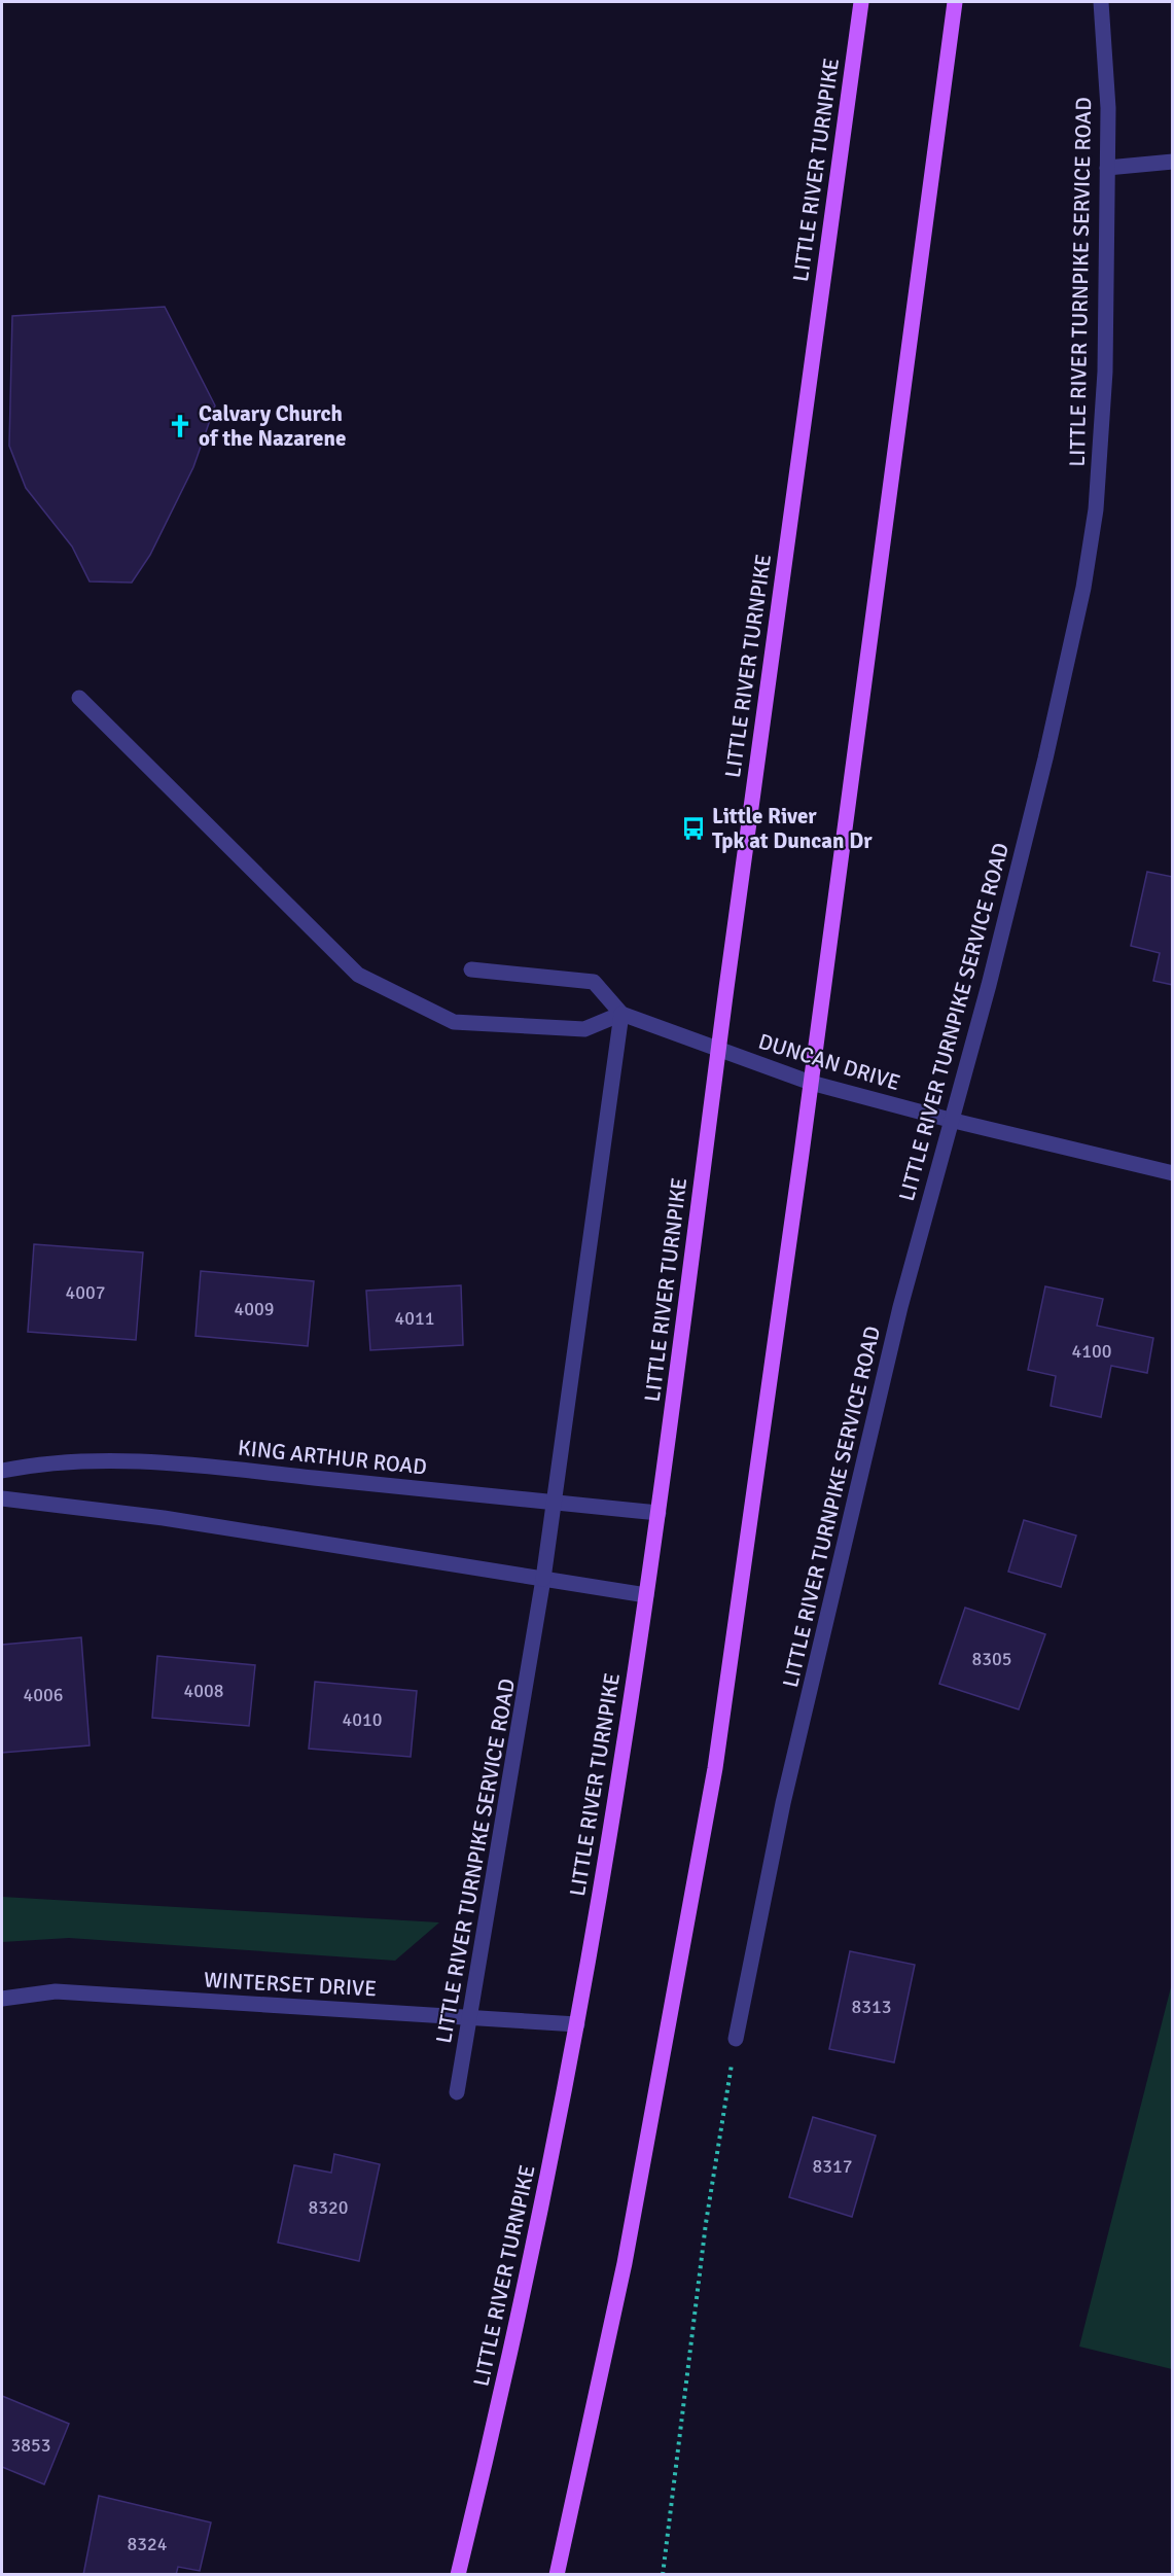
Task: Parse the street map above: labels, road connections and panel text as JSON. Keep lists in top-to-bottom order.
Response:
{
  "streets": {
    "main road": ["LITTLE RIVER TURNPIKE"],
    "street": [
      "LITTLE RIVER TURNPIKE SERVICE ROAD",
      "DUNCAN DRIVE",
      "KING ARTHUR ROAD",
      "WINTERSET DRIVE"
    ]
  },
  "crossings": [
    ["LITTLE RIVER TURNPIKE", "DUNCAN DRIVE"],
    ["LITTLE RIVER TURNPIKE", "KING ARTHUR ROAD"],
    ["LITTLE RIVER TURNPIKE", "WINTERSET DRIVE"],
    ["LITTLE RIVER TURNPIKE SERVICE ROAD", "DUNCAN DRIVE"],
    ["LITTLE RIVER TURNPIKE SERVICE ROAD", "KING ARTHUR ROAD"],
    ["LITTLE RIVER TURNPIKE SERVICE ROAD", "WINTERSET DRIVE"]
  ],
  "places": {
    "church": ["Calvary Church of the Nazarene"],
    "bus stop": ["Little River Tpk at Duncan Dr"]
  },
  "house_numbers": [
    "4007",
    "4009",
    "4011",
    "4100",
    "8305",
    "4008",
    "4006",
    "4010",
    "8313",
    "8317",
    "8320",
    "3853",
    "8324"
  ]
}
